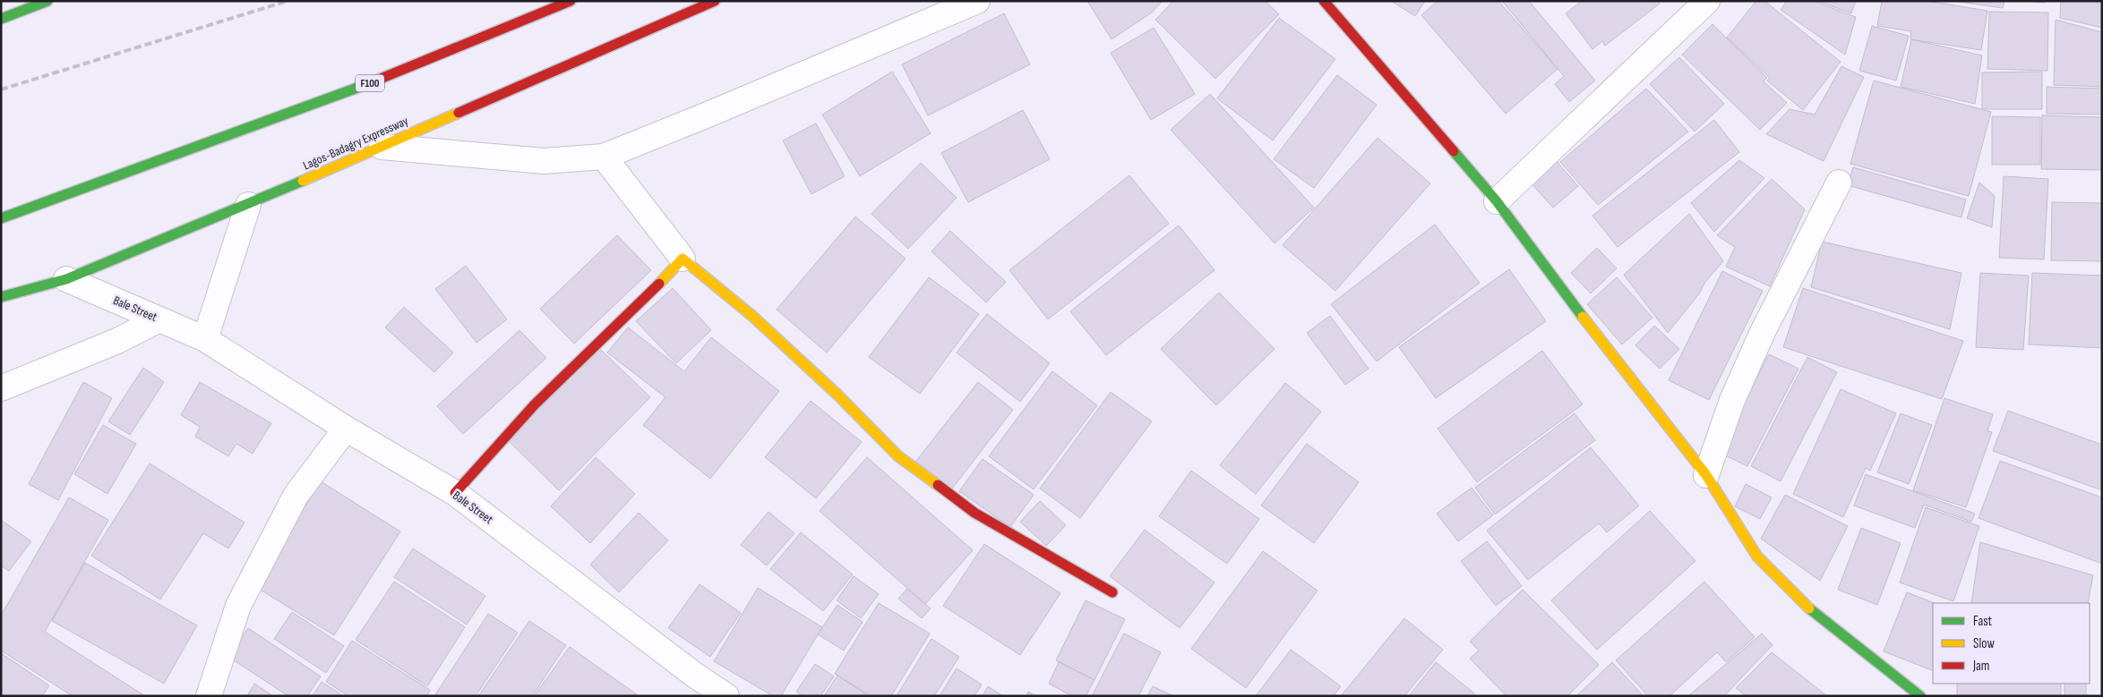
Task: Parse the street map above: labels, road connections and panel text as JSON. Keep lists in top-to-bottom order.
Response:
{
  "streets": {
    "main road": ["F100", "Lagos-Badagry Expressway"],
    "street": ["Bale Street"]
  },
  "crossings": [
    ["Lagos-Badagry Expressway", "Bale Street"]
  ],
  "legend": ["Fast", "Slow", "Jam"]
}
